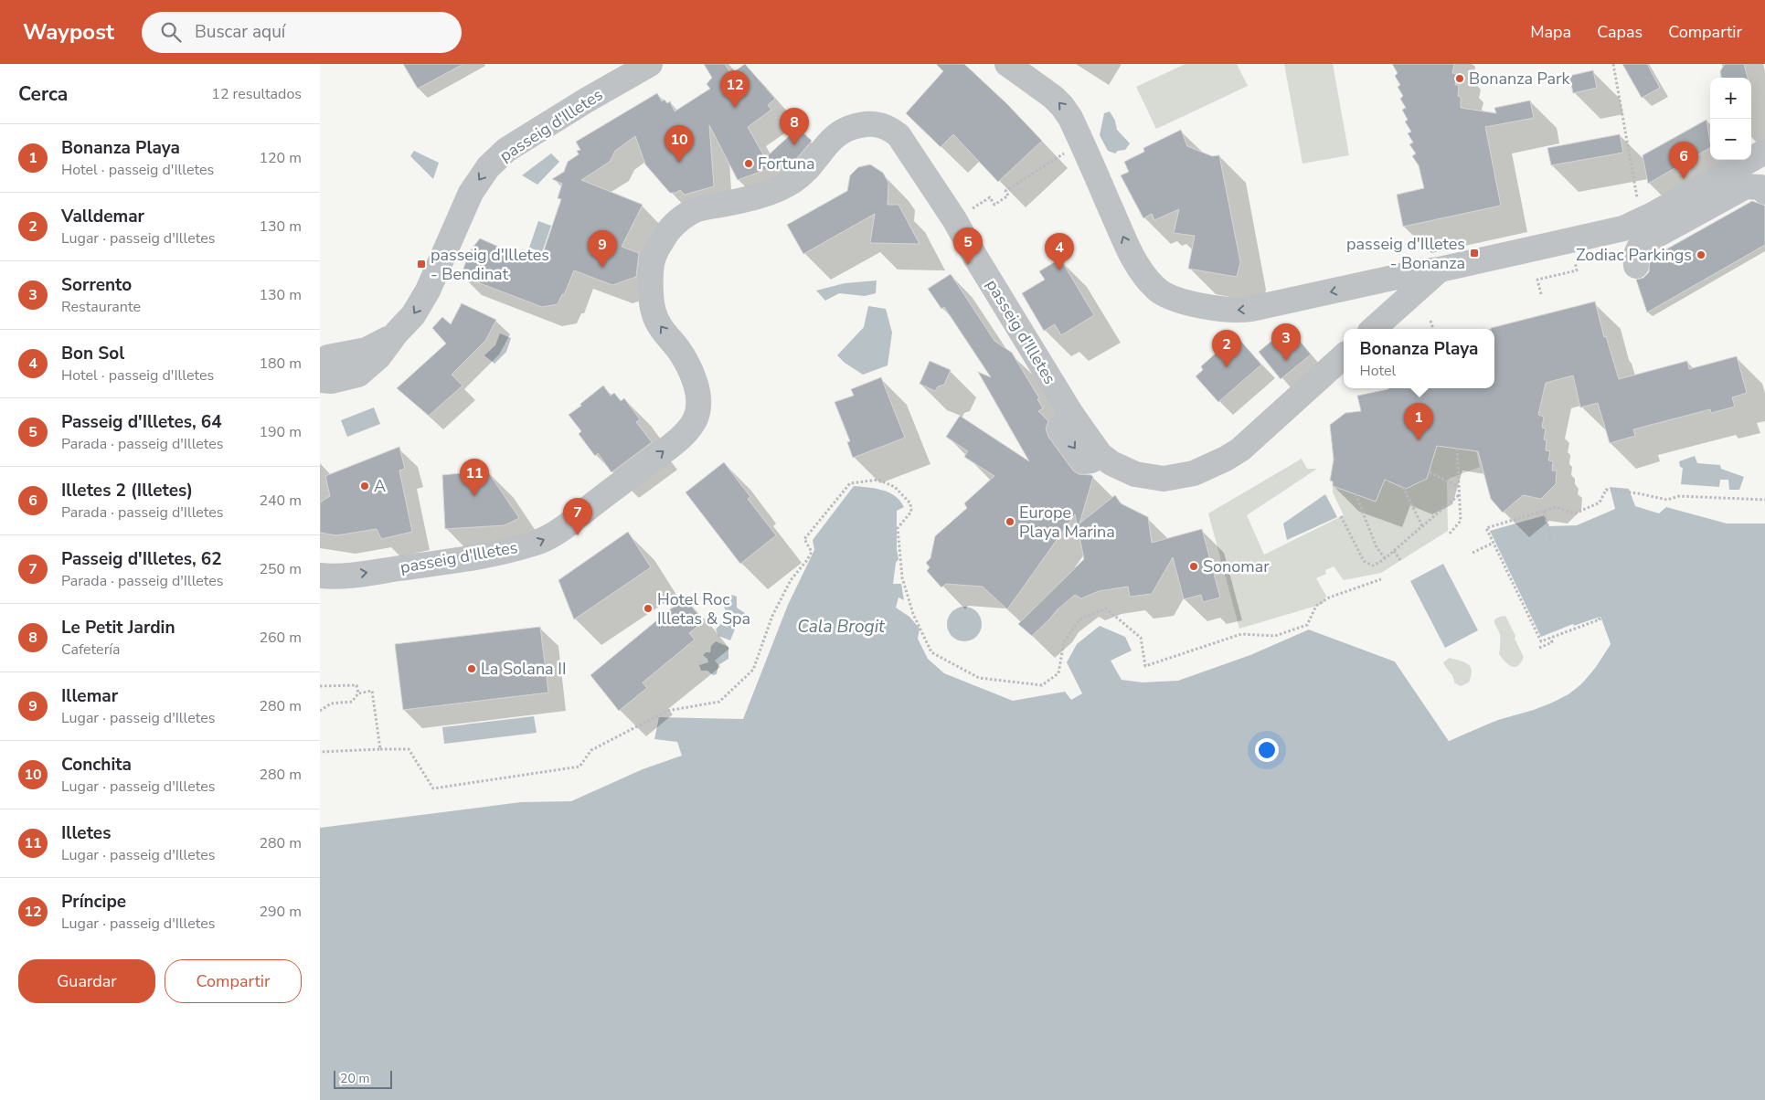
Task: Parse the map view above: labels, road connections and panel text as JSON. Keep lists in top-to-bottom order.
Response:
{
  "streets": {
    "street": ["passeig d'Illetes"]
  },
  "water": ["Cala Brogit"],
  "places": {
    "other": [
      "Bonanza Park",
      "Fortuna",
      "Zodiac Parkings",
      "A",
      "Europe Playa Marina",
      "Sonomar",
      "Hotel Roc Illetas & Spa",
      "La Solana II"
    ],
    "transit": ["passeig d'Illetes - Bonanza", "passeig d'Illetes - Bendinat"]
  },
  "scale_bar": "20 m",
  "page": {
    "header": "Waypost",
    "search": "Buscar aquí",
    "nav": ["Mapa", "Capas", "Compartir"],
    "heading": ["Cerca", "12 resultados"],
    "pins": [
      "12",
      "8",
      "10",
      "6",
      "5",
      "9",
      "4",
      "3",
      "2",
      "1",
      "11",
      "7"
    ],
    "map_buttons": ["+", "−"],
    "list": [
      {
        "mark": "1",
        "name": "Bonanza Playa",
        "note": "Hotel · passeig d'Illetes",
        "value": "120 m"
      },
      {
        "mark": "2",
        "name": "Valldemar",
        "note": "Lugar · passeig d'Illetes",
        "value": "130 m"
      },
      {
        "mark": "3",
        "name": "Sorrento",
        "note": "Restaurante",
        "value": "130 m"
      },
      {
        "mark": "4",
        "name": "Bon Sol",
        "note": "Hotel · passeig d'Illetes",
        "value": "180 m"
      },
      {
        "mark": "5",
        "name": "Passeig d'Illetes, 64",
        "note": "Parada · passeig d'Illetes",
        "value": "190 m"
      },
      {
        "mark": "6",
        "name": "Illetes 2 (Illetes)",
        "note": "Parada · passeig d'Illetes",
        "value": "240 m"
      },
      {
        "mark": "7",
        "name": "Passeig d'Illetes, 62",
        "note": "Parada · passeig d'Illetes",
        "value": "250 m"
      },
      {
        "mark": "8",
        "name": "Le Petit Jardin",
        "note": "Cafetería",
        "value": "260 m"
      },
      {
        "mark": "9",
        "name": "Illemar",
        "note": "Lugar · passeig d'Illetes",
        "value": "280 m"
      },
      {
        "mark": "10",
        "name": "Conchita",
        "note": "Lugar · passeig d'Illetes",
        "value": "280 m"
      },
      {
        "mark": "11",
        "name": "Illetes",
        "note": "Lugar · passeig d'Illetes",
        "value": "280 m"
      },
      {
        "mark": "12",
        "name": "Príncipe",
        "note": "Lugar · passeig d'Illetes",
        "value": "290 m"
      }
    ],
    "popup": ["Bonanza Playa", "Hotel"],
    "buttons": ["Guardar", "Compartir"],
    "scale": "20 m"
  }
}
